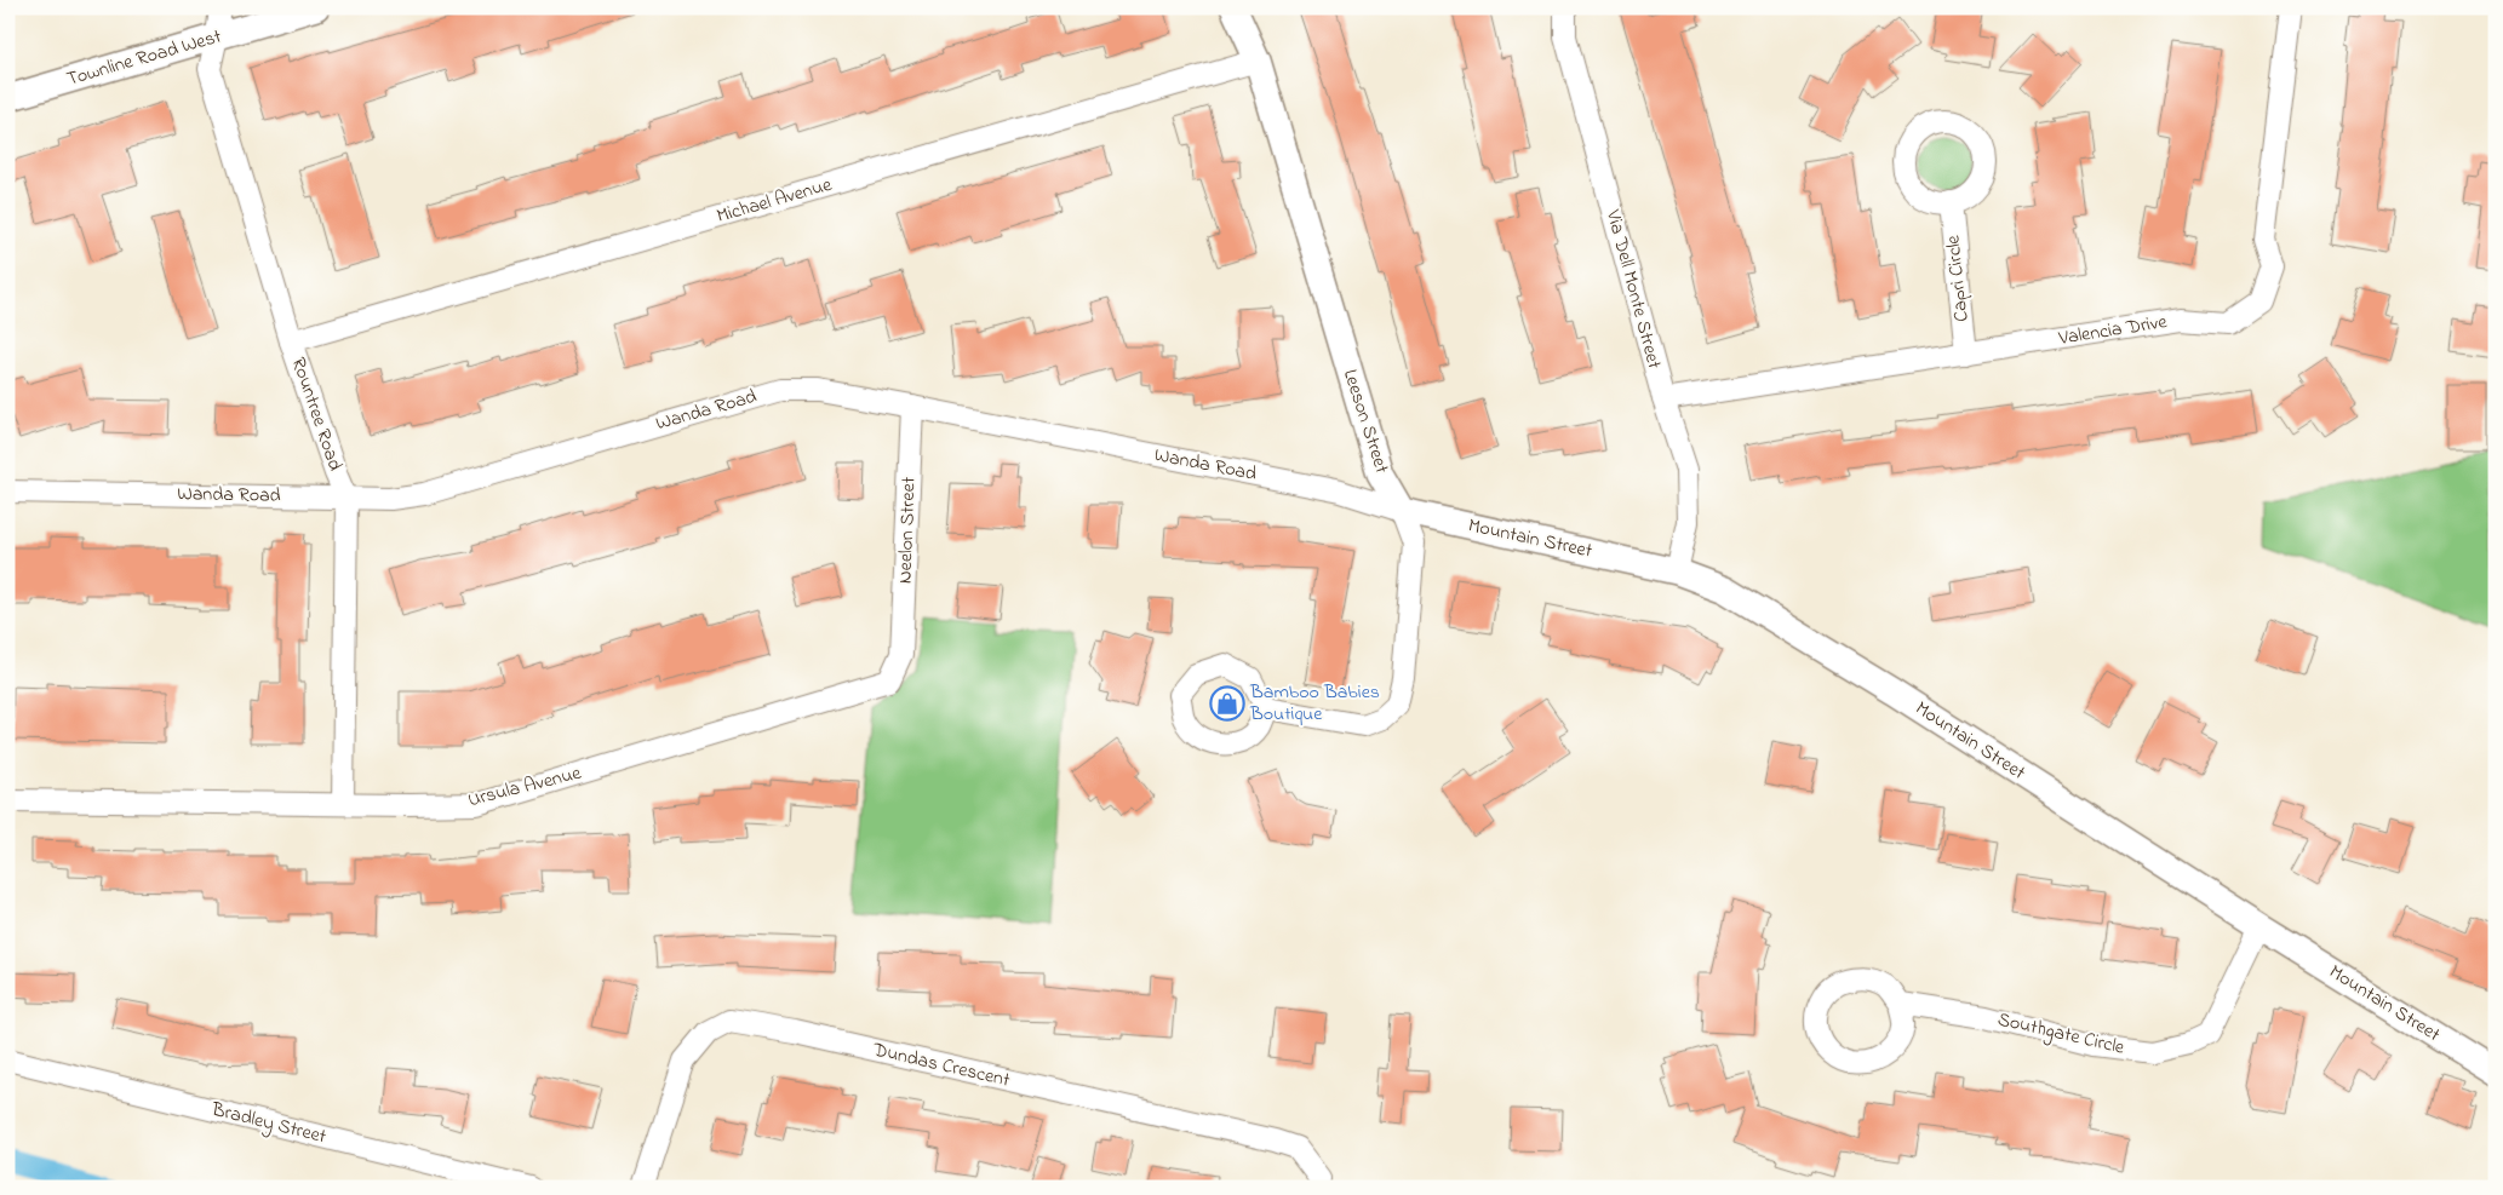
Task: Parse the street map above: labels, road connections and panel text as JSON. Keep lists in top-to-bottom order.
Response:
{
  "streets": {
    "street": [
      "Townline Road West",
      "Michael Avenue",
      "Capri Circle",
      "Via Dell Monte Street",
      "Valencia Drive",
      "Wanda Road",
      "Rountree Road",
      "Leeson Street",
      "Neelon Street",
      "Mountain Street",
      "Ursula Avenue",
      "Southgate Circle",
      "Dundas Crescent",
      "Bradley Street"
    ]
  },
  "crossings": [
    ["Townline Road West", "Rountree Road"],
    ["Michael Avenue", "Rountree Road"],
    ["Michael Avenue", "Leeson Street"],
    ["Capri Circle", "Valencia Drive"],
    ["Via Dell Monte Street", "Valencia Drive"],
    ["Via Dell Monte Street", "Mountain Street"],
    ["Wanda Road", "Rountree Road"],
    ["Wanda Road", "Leeson Street"],
    ["Wanda Road", "Neelon Street"],
    ["Wanda Road", "Mountain Street"],
    ["Rountree Road", "Ursula Avenue"],
    ["Leeson Street", "Mountain Street"],
    ["Neelon Street", "Ursula Avenue"],
    ["Mountain Street", "Southgate Circle"]
  ],
  "places": {
    "shop": ["Bamboo Babies Boutique"]
  }
}
